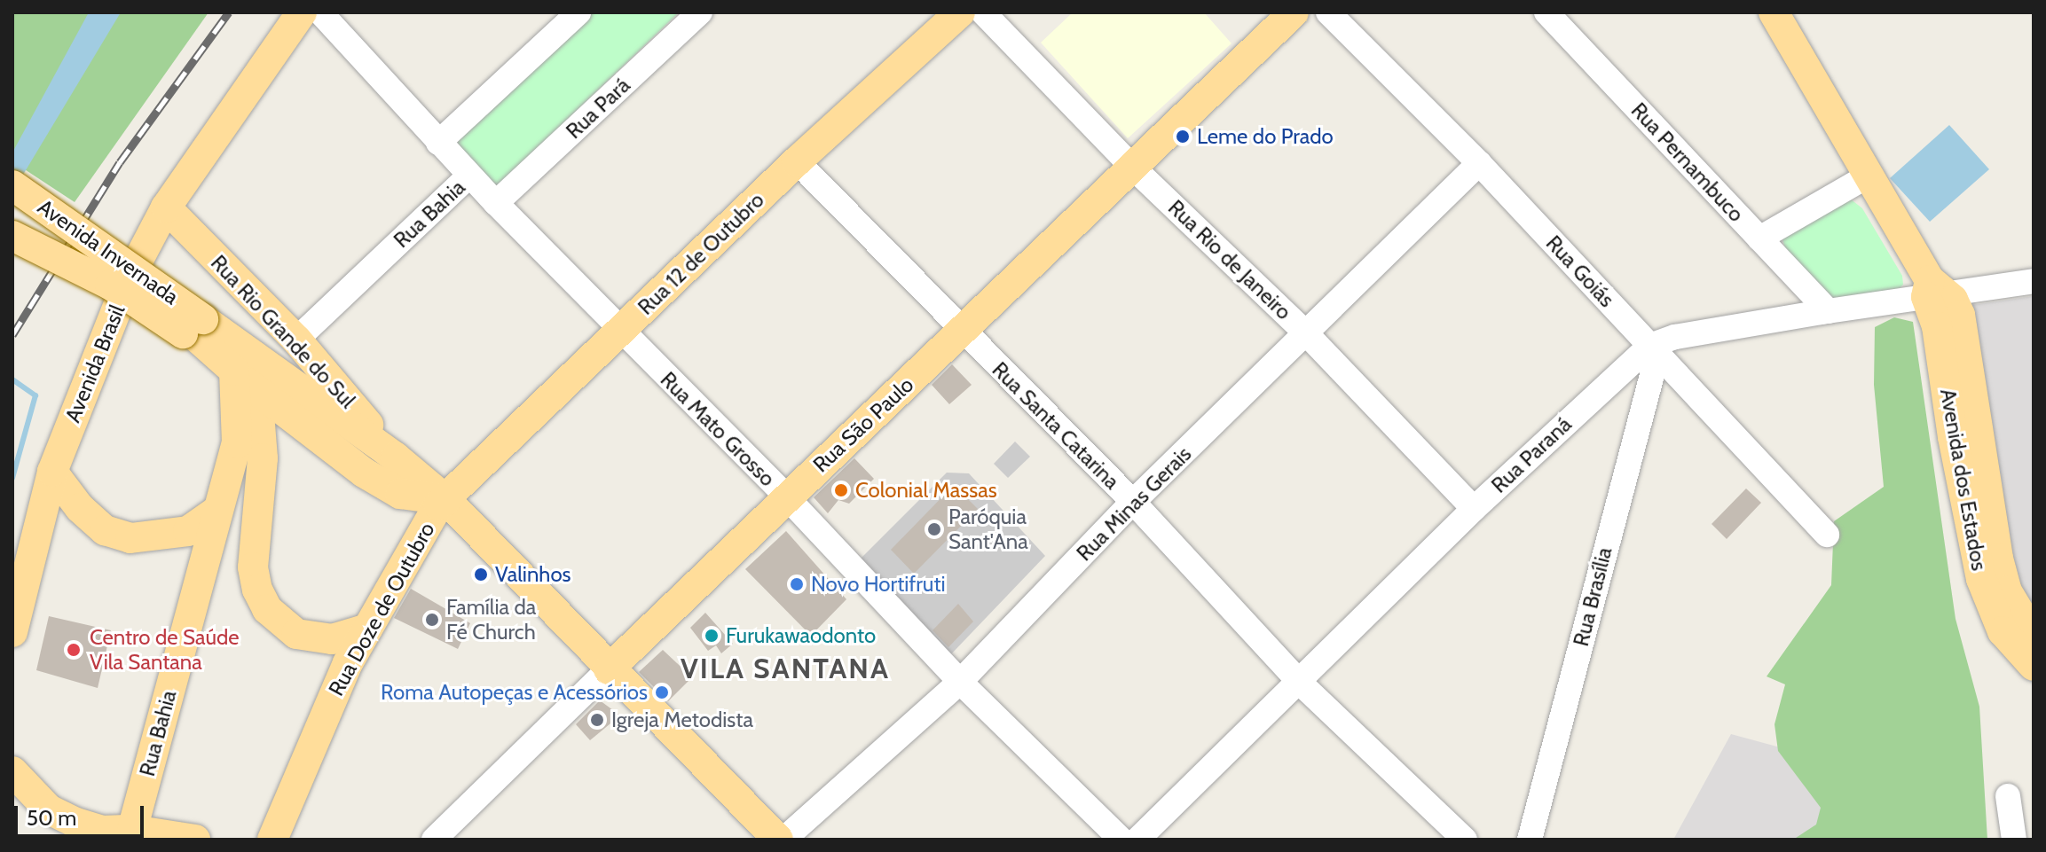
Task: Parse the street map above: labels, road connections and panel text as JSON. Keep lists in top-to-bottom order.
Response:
{
  "streets": {
    "main road": [
      "Rua Bahia",
      "Avenida Invernada",
      "Rua 12 de Outubro",
      "Rua Rio Grande do Sul",
      "Avenida Brasil",
      "Rua São Paulo",
      "Avenida dos Estados",
      "Rua Doze de Outubro"
    ],
    "street": [
      "Rua Pará",
      "Rua Pernambuco",
      "Rua Rio de Janeiro",
      "Rua Goiás",
      "Rua Santa Catarina",
      "Rua Mato Grosso",
      "Rua Paraná",
      "Rua Minas Gerais",
      "Rua Brasília"
    ]
  },
  "crossings": [
    ["Rua Pará", "Rua Mato Grosso"],
    ["Rua Pernambuco", "Rua Paraná"],
    ["Rua Bahia", "Rua Rio Grande do Sul"],
    ["Rua Bahia", "Rua Mato Grosso"],
    ["Rua 12 de Outubro", "Rua Santa Catarina"],
    ["Rua 12 de Outubro", "Rua Mato Grosso"],
    ["Rua 12 de Outubro", "Rua Doze de Outubro"],
    ["Rua Rio de Janeiro", "Rua São Paulo"],
    ["Rua Rio de Janeiro", "Rua Paraná"],
    ["Rua Rio de Janeiro", "Rua Minas Gerais"],
    ["Rua Goiás", "Rua Paraná"],
    ["Rua Goiás", "Rua Minas Gerais"],
    ["Rua Goiás", "Rua Brasília"],
    ["Rua Rio Grande do Sul", "Avenida Brasil"],
    ["Rua São Paulo", "Rua Santa Catarina"],
    ["Rua São Paulo", "Rua Mato Grosso"],
    ["Rua Santa Catarina", "Rua Paraná"],
    ["Rua Santa Catarina", "Rua Minas Gerais"],
    ["Rua Mato Grosso", "Rua Minas Gerais"],
    ["Rua Paraná", "Avenida dos Estados"],
    ["Rua Paraná", "Rua Brasília"]
  ],
  "districts": ["VILA SANTANA"],
  "places": [
    "Leme do Prado",
    "Colonial Massas",
    "Paróquia Sant'Ana",
    "Valinhos",
    "Novo Hortifruti",
    "Família da Fé Church",
    "Furukawaodonto",
    "Centro de Saúde Vila Santana",
    "Roma Autopeças e Acessórios",
    "Igreja Metodista"
  ],
  "scale_bar": "50 m"
}
